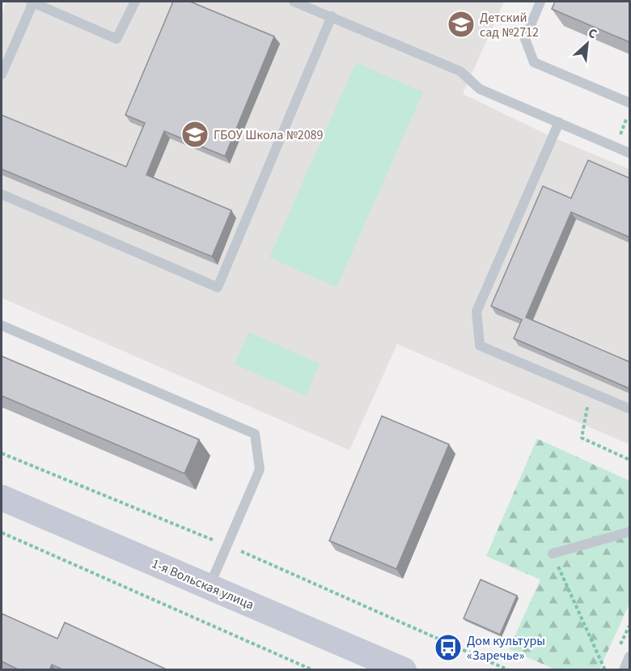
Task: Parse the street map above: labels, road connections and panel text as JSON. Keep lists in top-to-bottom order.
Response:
{
  "streets": {
    "street": ["1-я Вольская улица"]
  },
  "places": {
    "school or university": ["Детский сад №2712", "ГБОУ Школа №2089"],
    "bus stop": ["Дом культуры «Заречье»"]
  },
  "north": "top right"
}
